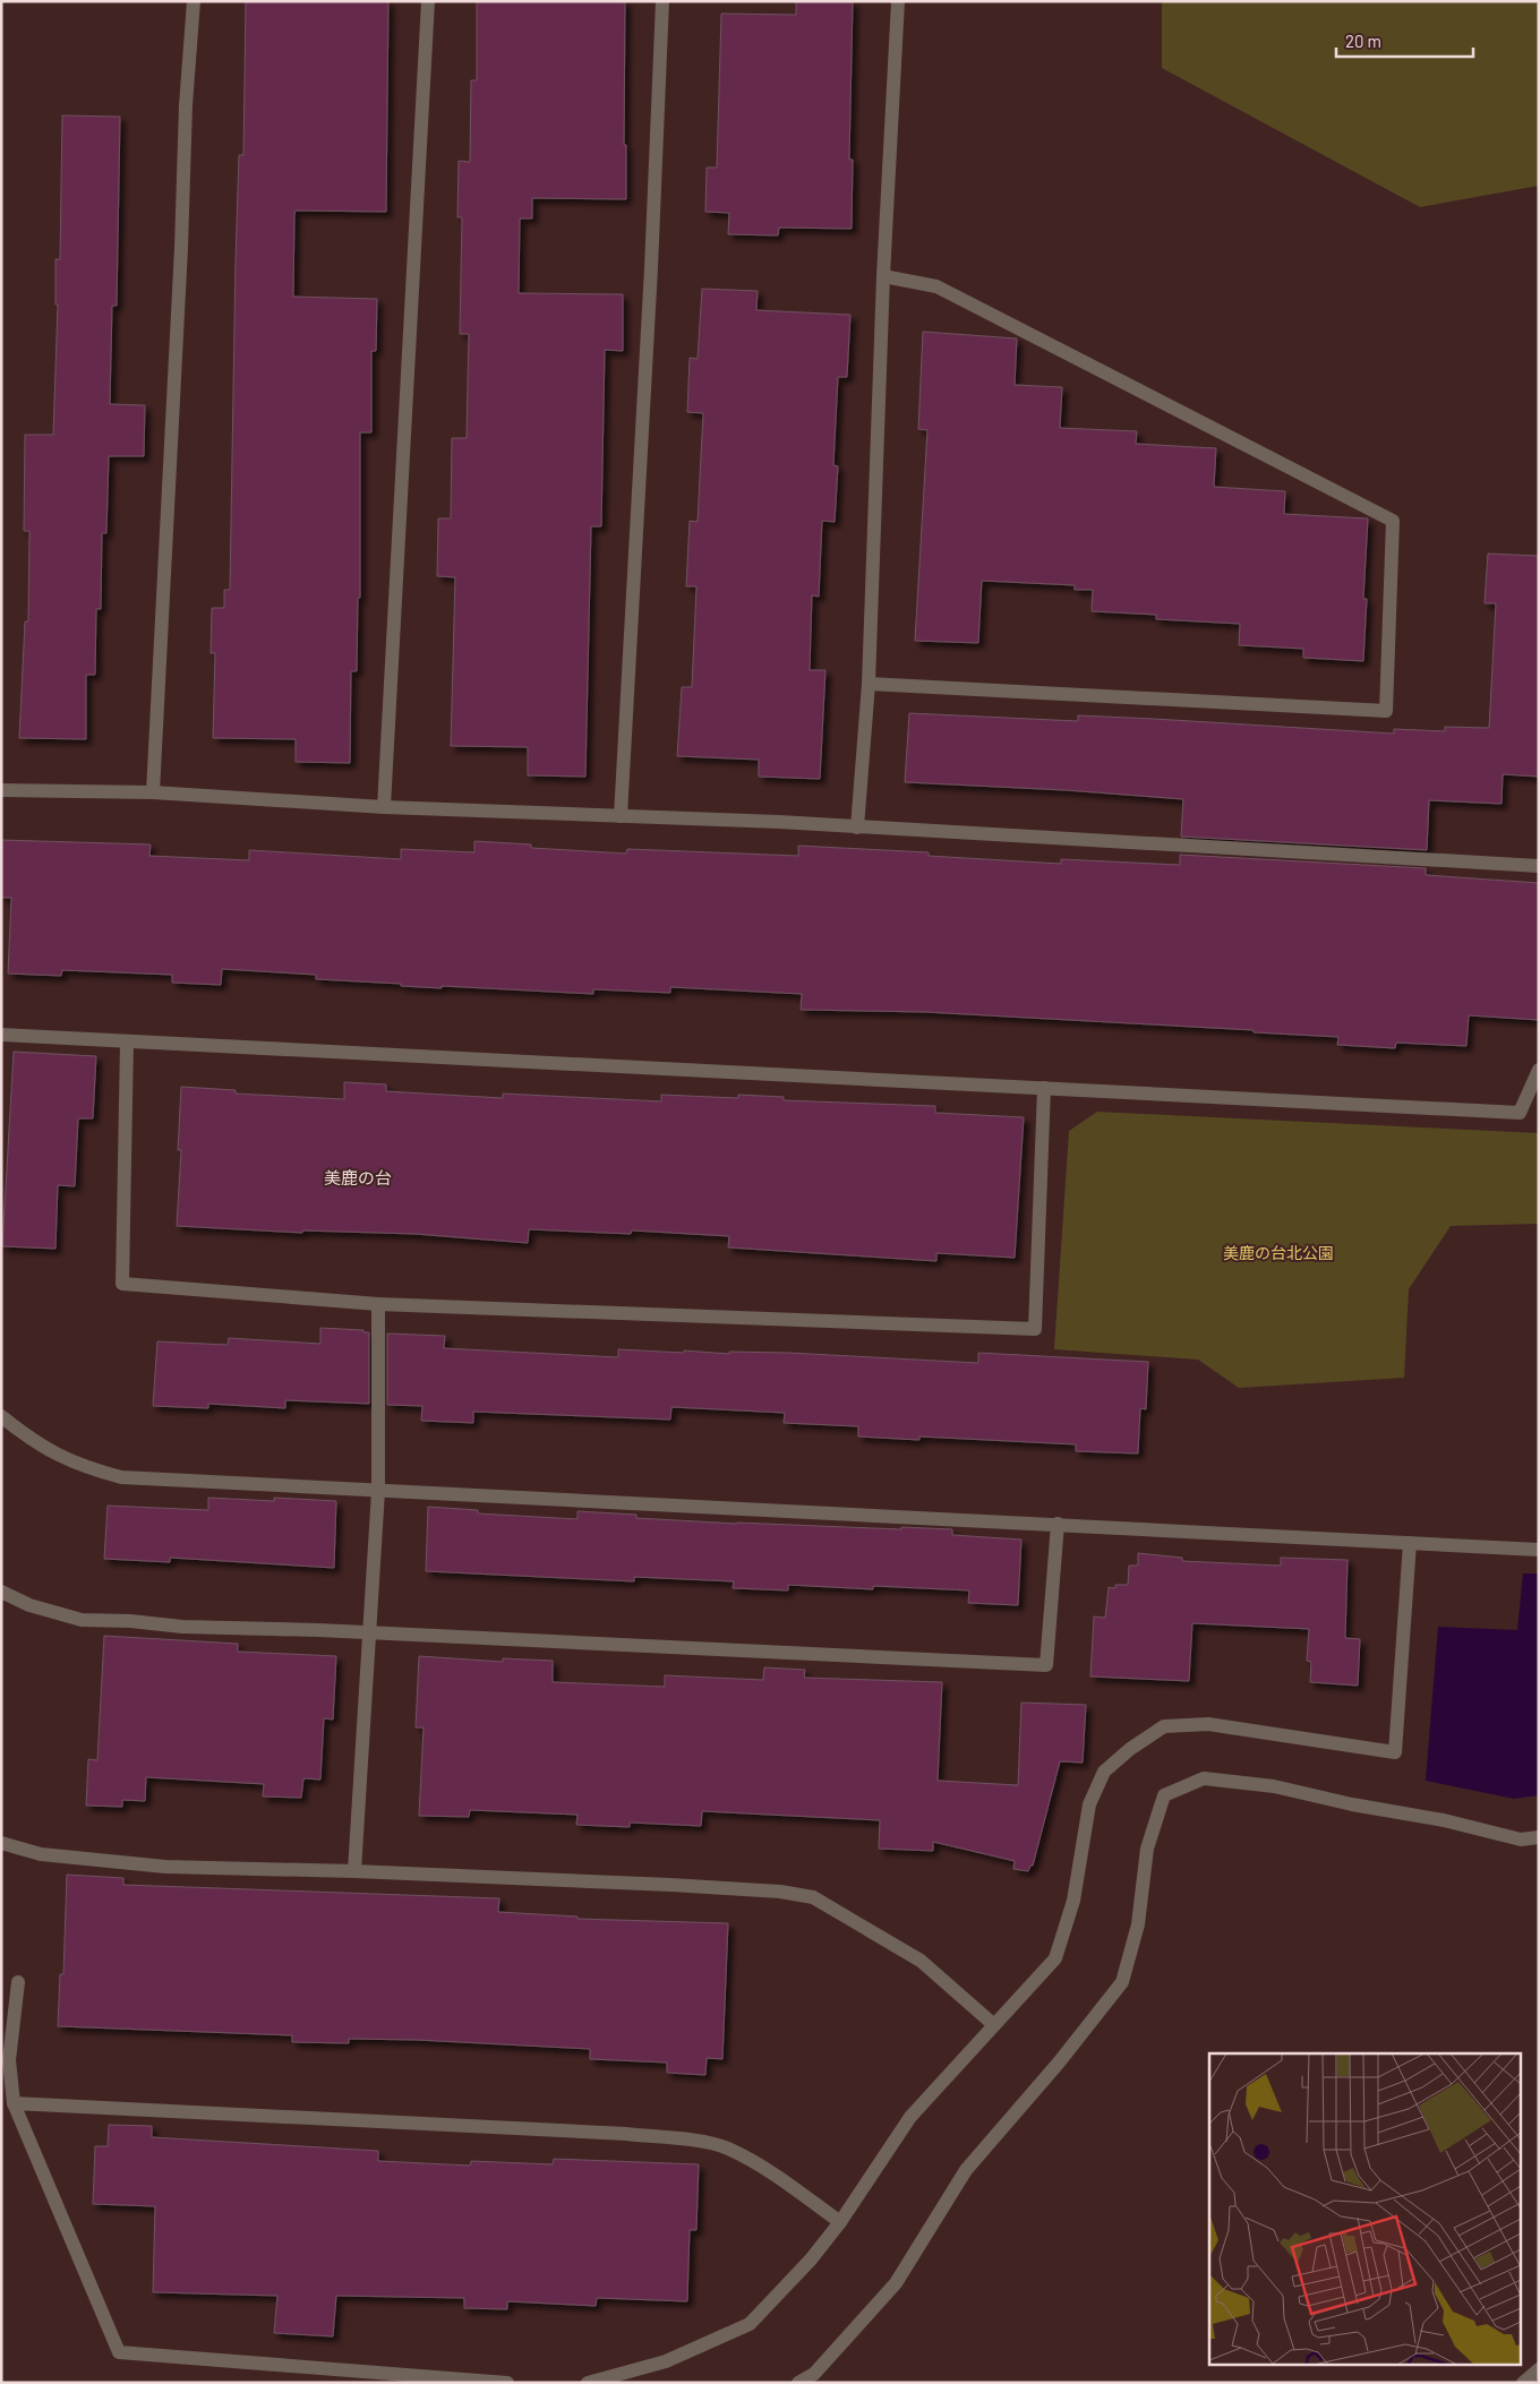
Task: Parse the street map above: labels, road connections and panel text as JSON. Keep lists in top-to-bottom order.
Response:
{
  "districts": ["美鹿の台"],
  "parks": ["美鹿の台北公園"],
  "scale_bar": "20 m"
}
